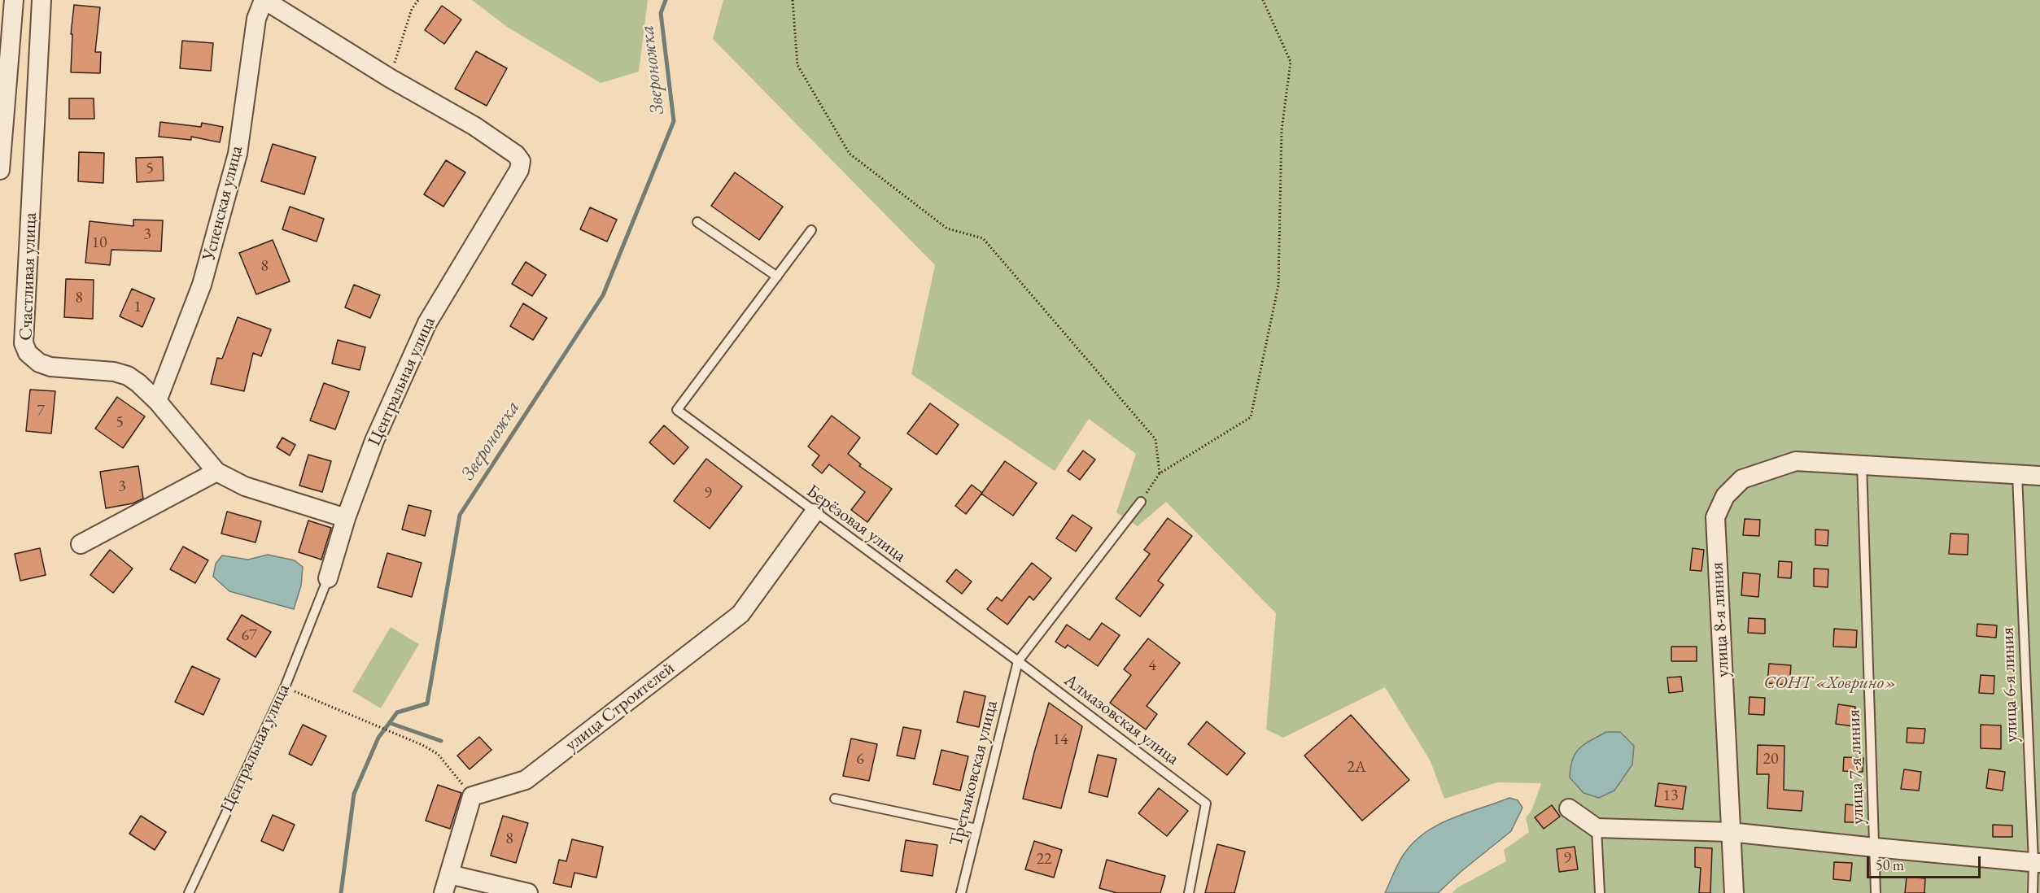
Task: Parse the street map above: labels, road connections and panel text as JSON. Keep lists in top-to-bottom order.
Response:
{
  "streets": {
    "street": [
      "Успенская улица",
      "Счастливая улица",
      "Центральная улица",
      "улица 8-я линия",
      "улица Строителей"
    ],
    "lane": [
      "Берёзовая улица",
      "улица 6-я линия",
      "Алмазовская улица",
      "улица 7-я линия",
      "Третьяковская улица"
    ]
  },
  "crossings": [
    ["Успенская улица", "Счастливая улица"],
    ["Успенская улица", "Центральная улица"],
    ["Счастливая улица", "Центральная улица"],
    ["Берёзовая улица", "улица Строителей"],
    ["Берёзовая улица", "Алмазовская улица"],
    ["Берёзовая улица", "Третьяковская улица"],
    ["улица 8-я линия", "улица 6-я линия"],
    ["улица 8-я линия", "улица 7-я линия"],
    ["Алмазовская улица", "Третьяковская улица"]
  ],
  "water": ["Звероножка"],
  "parks": ["СОНТ «Ховрино»"],
  "house_numbers": [
    "5",
    "3",
    "10",
    "8",
    "8",
    "1",
    "7",
    "5",
    "3",
    "9",
    "67",
    "4",
    "14",
    "6",
    "20",
    "2А",
    "13",
    "8",
    "9",
    "22"
  ],
  "scale_bar": "50 m"
}
